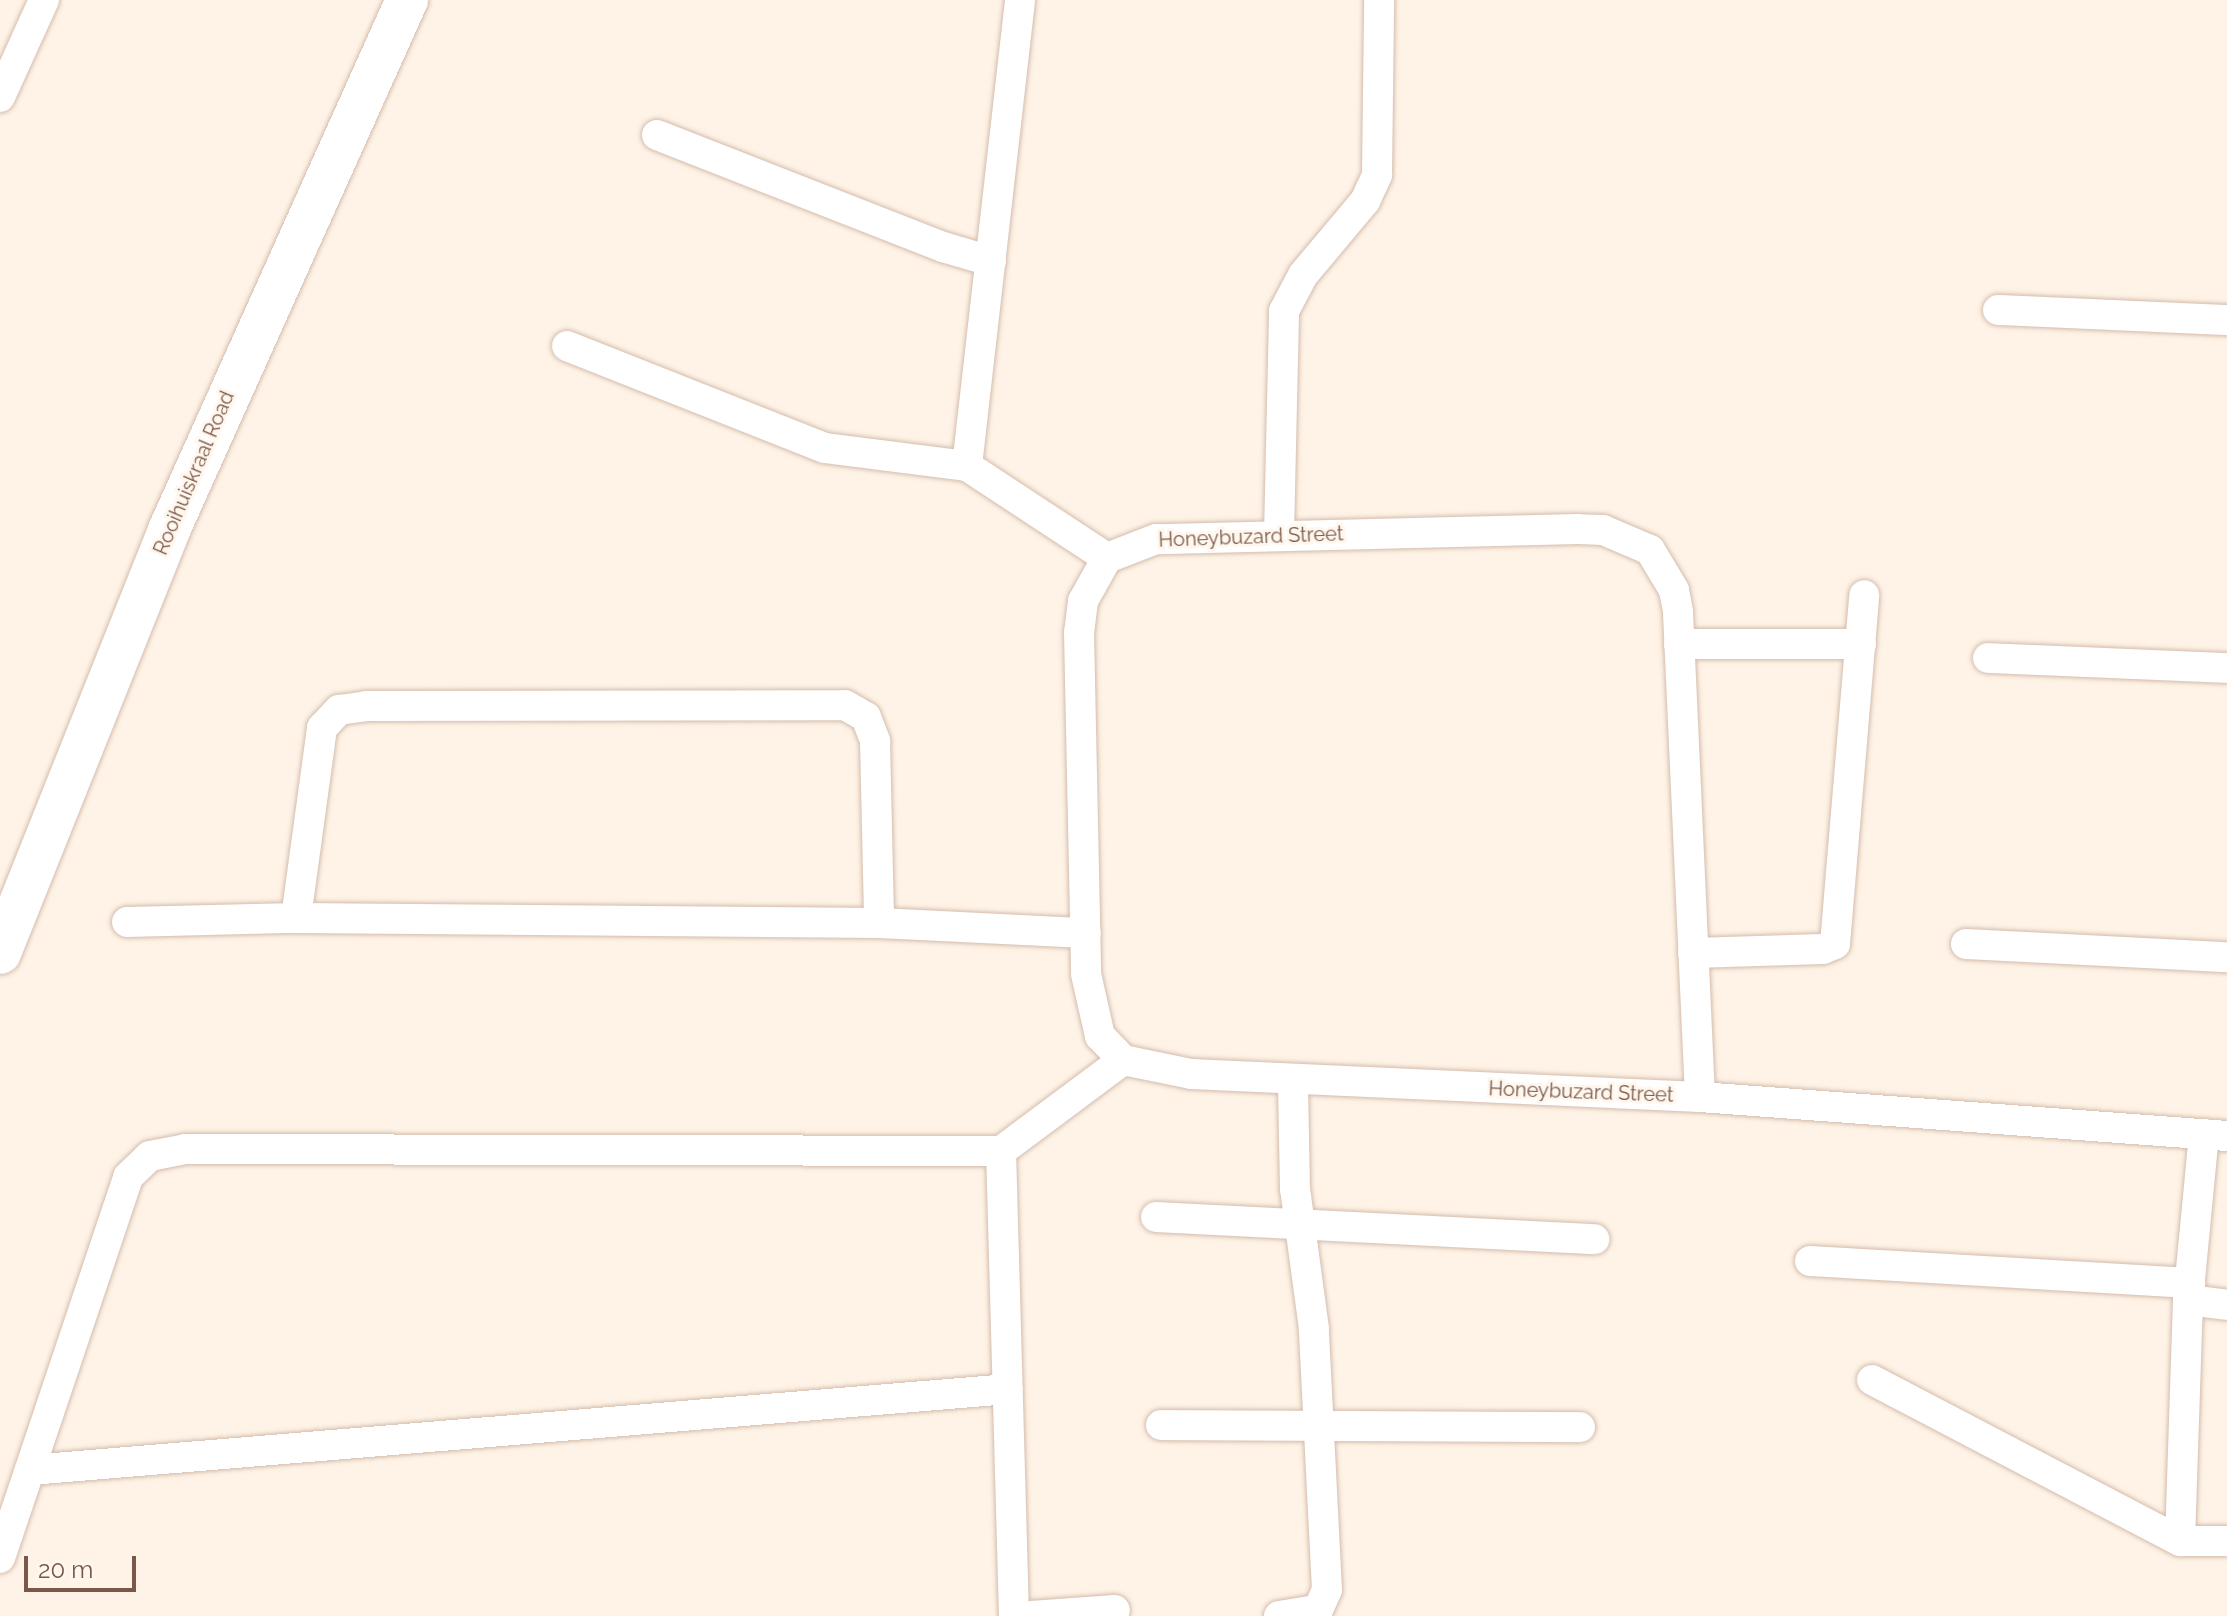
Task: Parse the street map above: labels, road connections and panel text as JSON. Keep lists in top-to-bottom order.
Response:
{
  "streets": {
    "main road": ["Rooihuiskraal Road"],
    "street": ["Honeybuzard Street"]
  },
  "scale_bar": "20 m"
}
